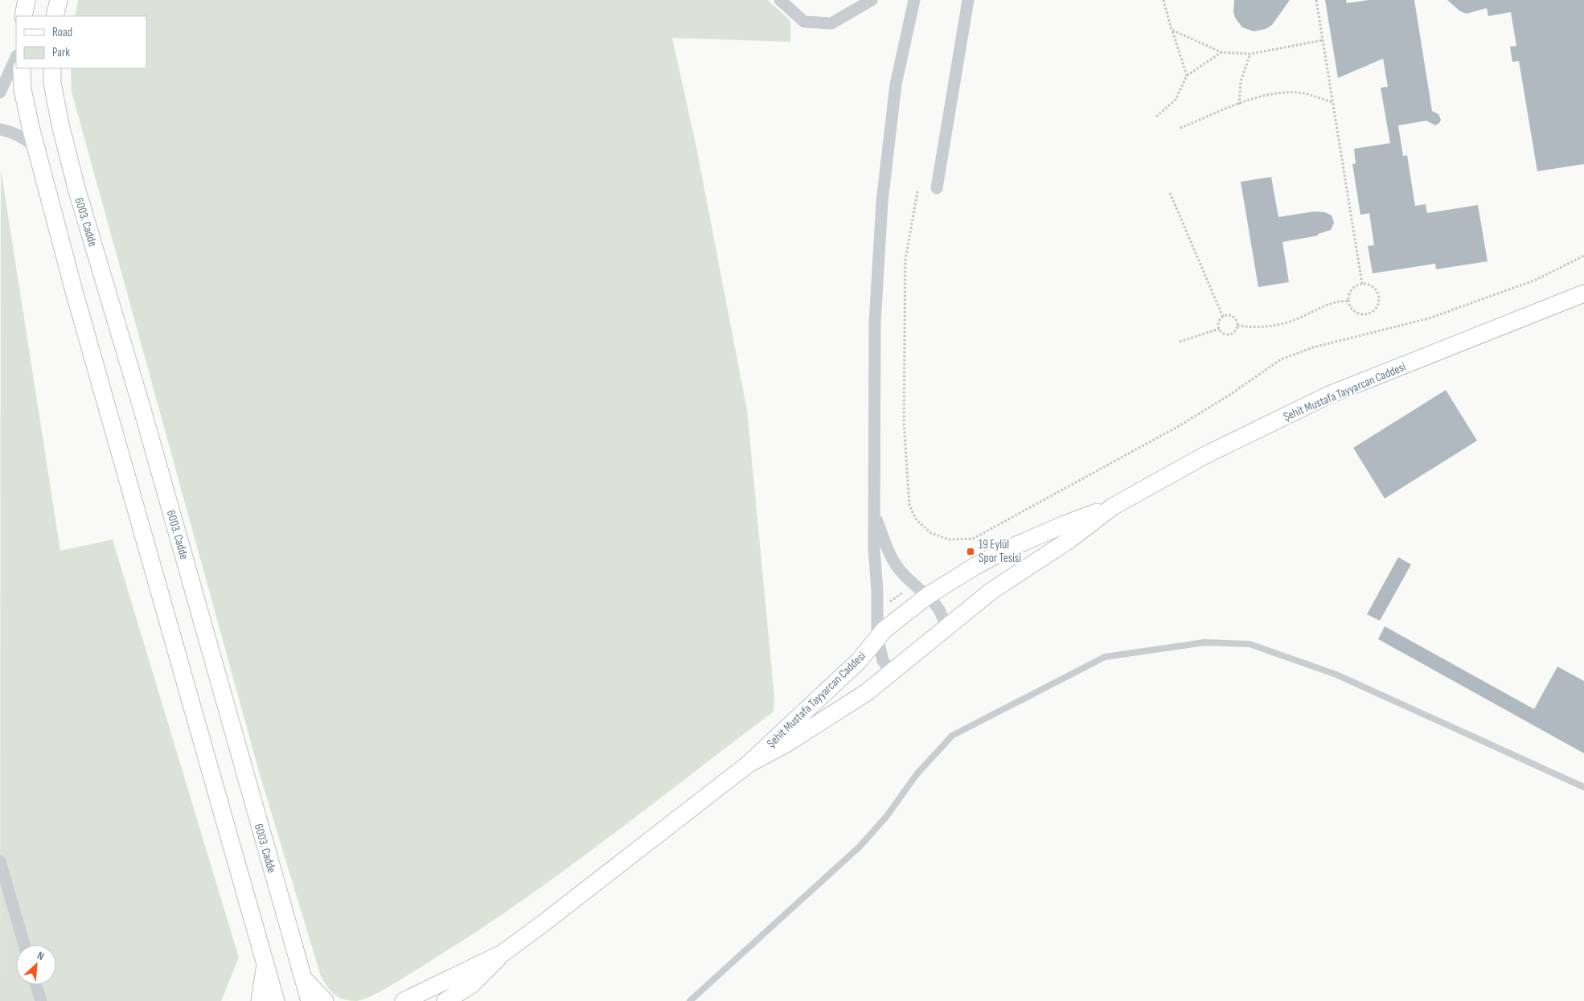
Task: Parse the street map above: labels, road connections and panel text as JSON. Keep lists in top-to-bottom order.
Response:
{
  "streets": {
    "main road": ["6003. Cadde", "Şehit Mustafa Tayyarcan Caddesi"]
  },
  "places": {
    "transit": ["19 Eylül Spor Tesisi"]
  },
  "legend": ["Road", "Park"],
  "north": "top right"
}
